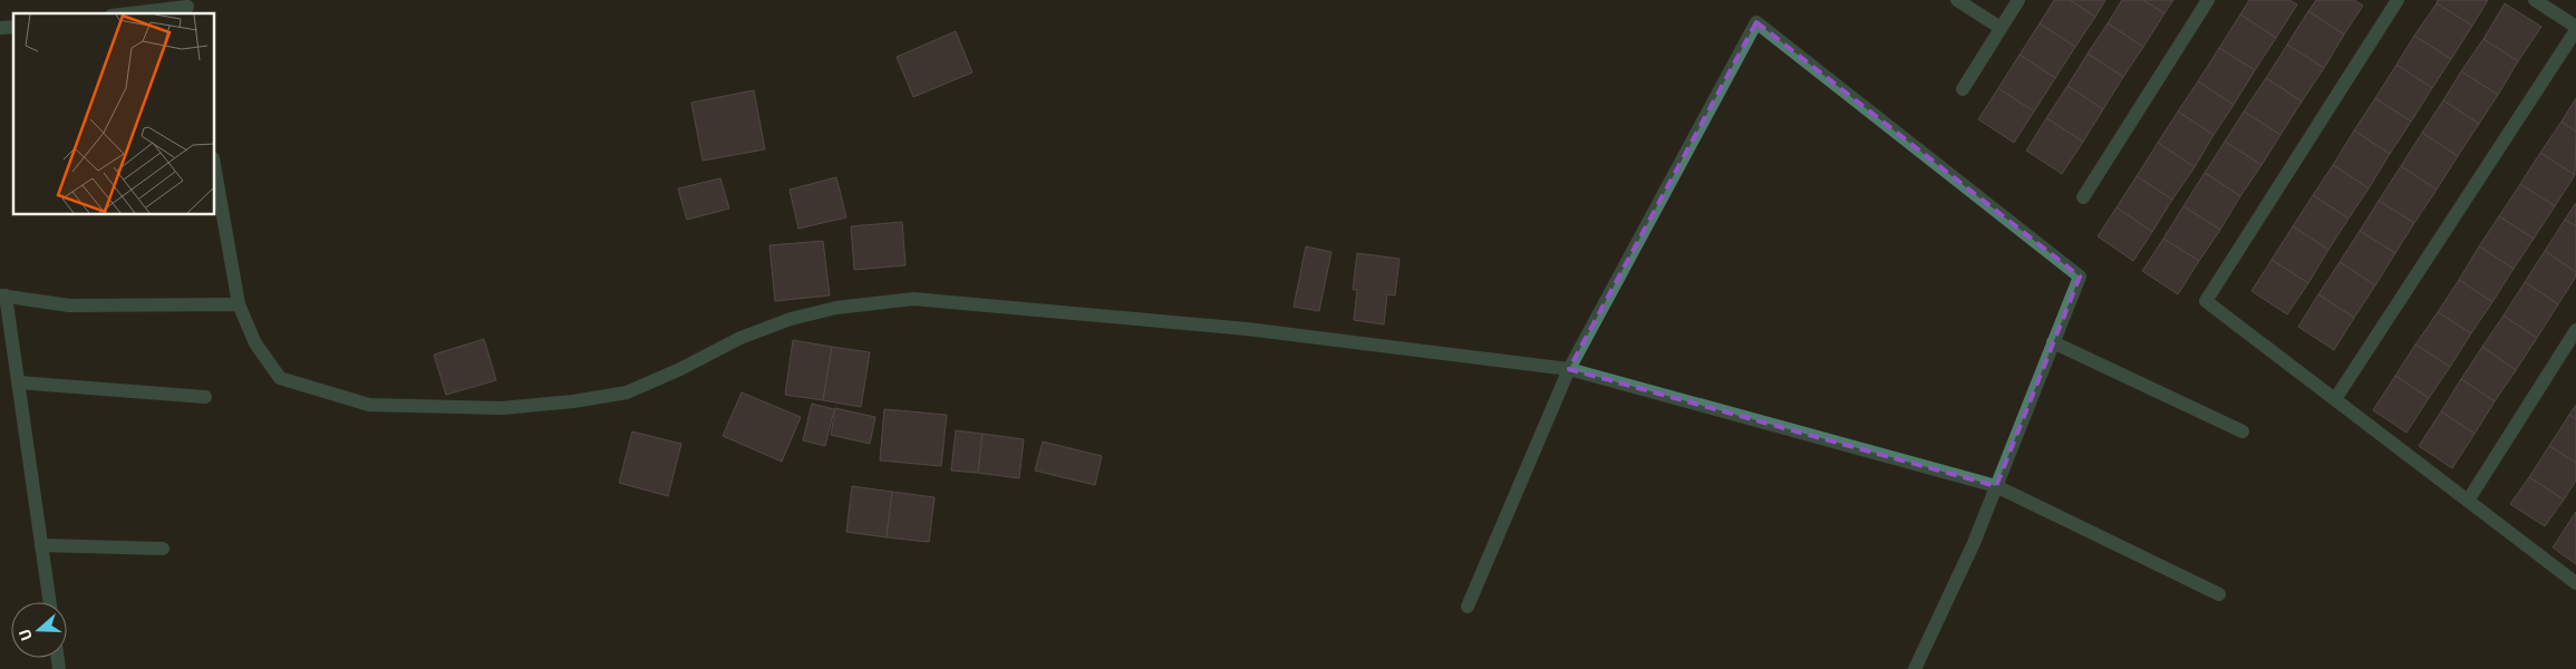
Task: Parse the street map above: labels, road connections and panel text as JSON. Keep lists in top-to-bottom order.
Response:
{
  "north": "left"
}
